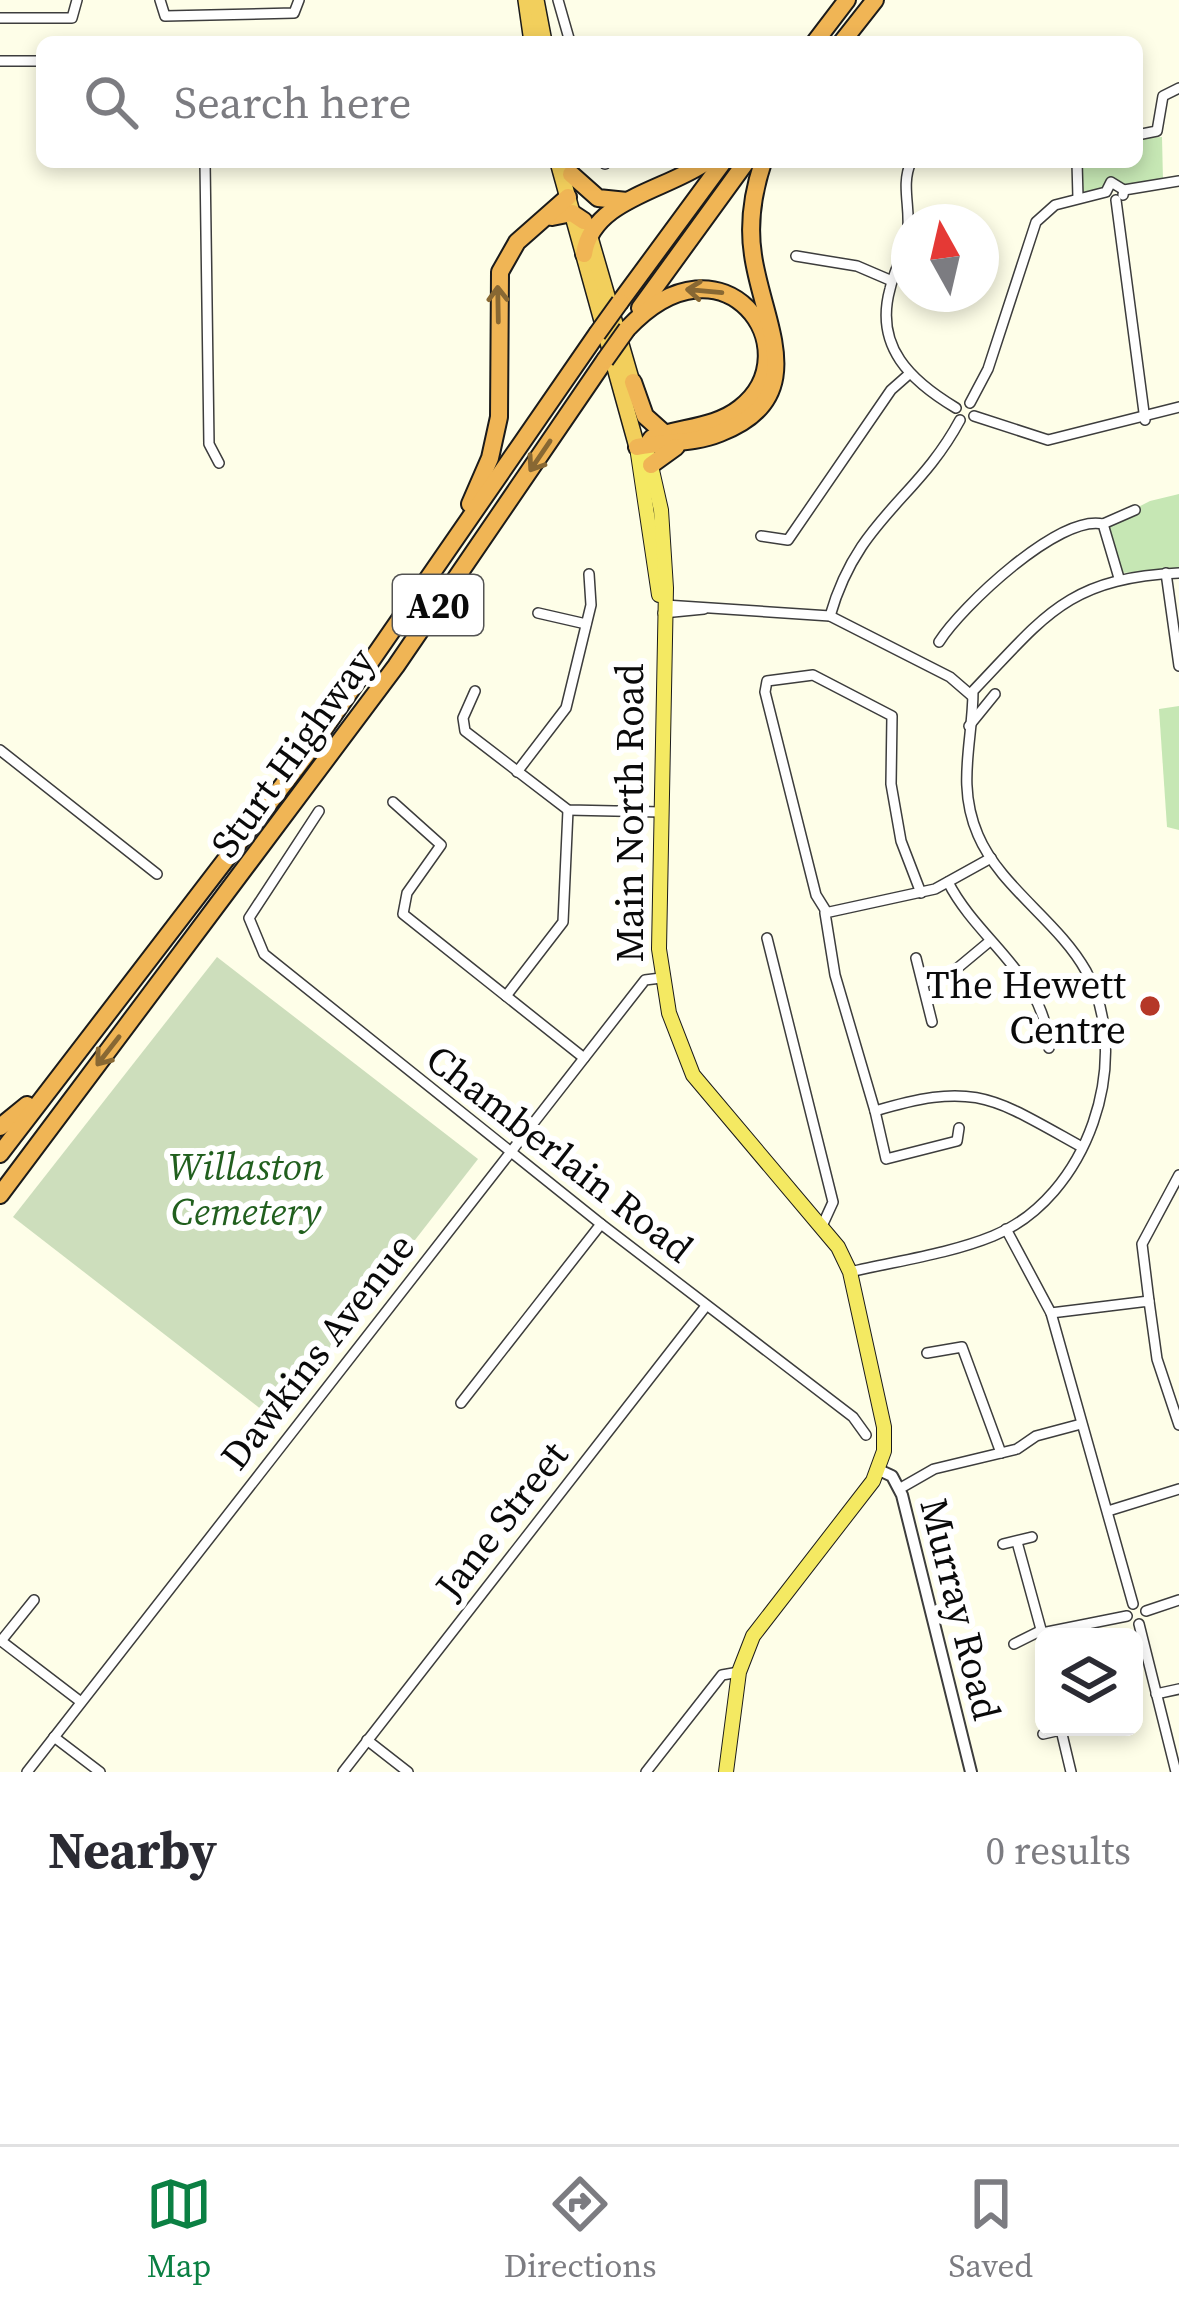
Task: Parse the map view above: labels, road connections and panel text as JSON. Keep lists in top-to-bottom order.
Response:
{
  "streets": {
    "highway": ["A20", "Sturt Highway"],
    "main road": ["Main North Road"],
    "street": [
      "Chamberlain Road",
      "Dawkins Avenue",
      "Jane Street",
      "Murray Road"
    ]
  },
  "crossings": [
    ["Main North Road", "Dawkins Avenue"],
    ["Main North Road", "Murray Road"],
    ["Chamberlain Road", "Dawkins Avenue"],
    ["Chamberlain Road", "Jane Street"]
  ],
  "parks": ["Willaston Cemetery"],
  "places": ["The Hewett Centre"],
  "north": "top",
  "page": {
    "search": "Search here",
    "heading": ["Nearby", "0 results"],
    "nav": ["Map", "Directions", "Saved"]
  }
}
